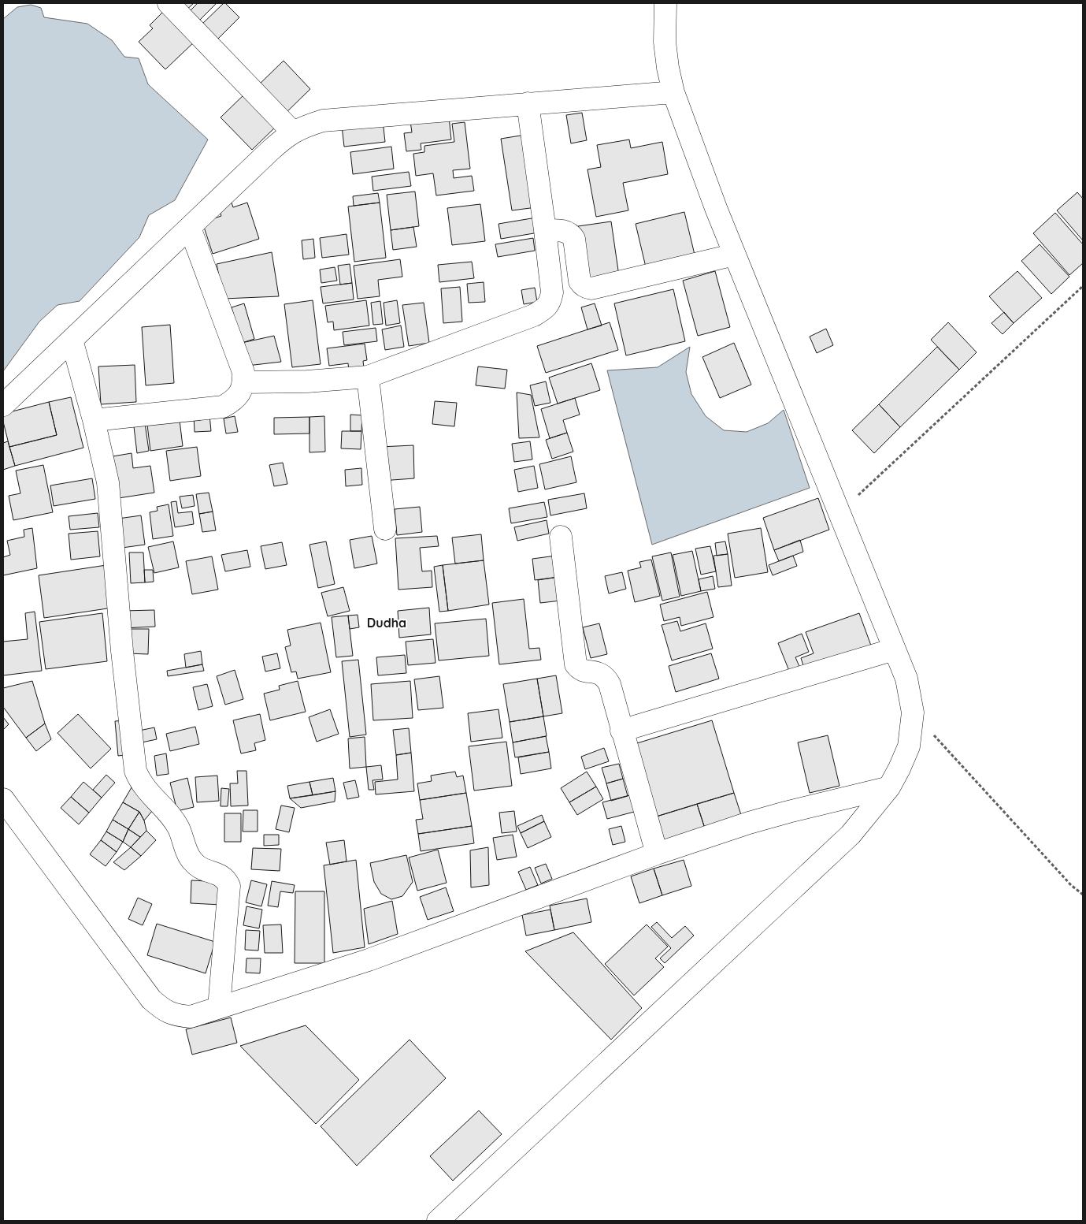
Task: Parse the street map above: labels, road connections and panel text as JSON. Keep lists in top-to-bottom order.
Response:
{
  "districts": ["Dudha"]
}
